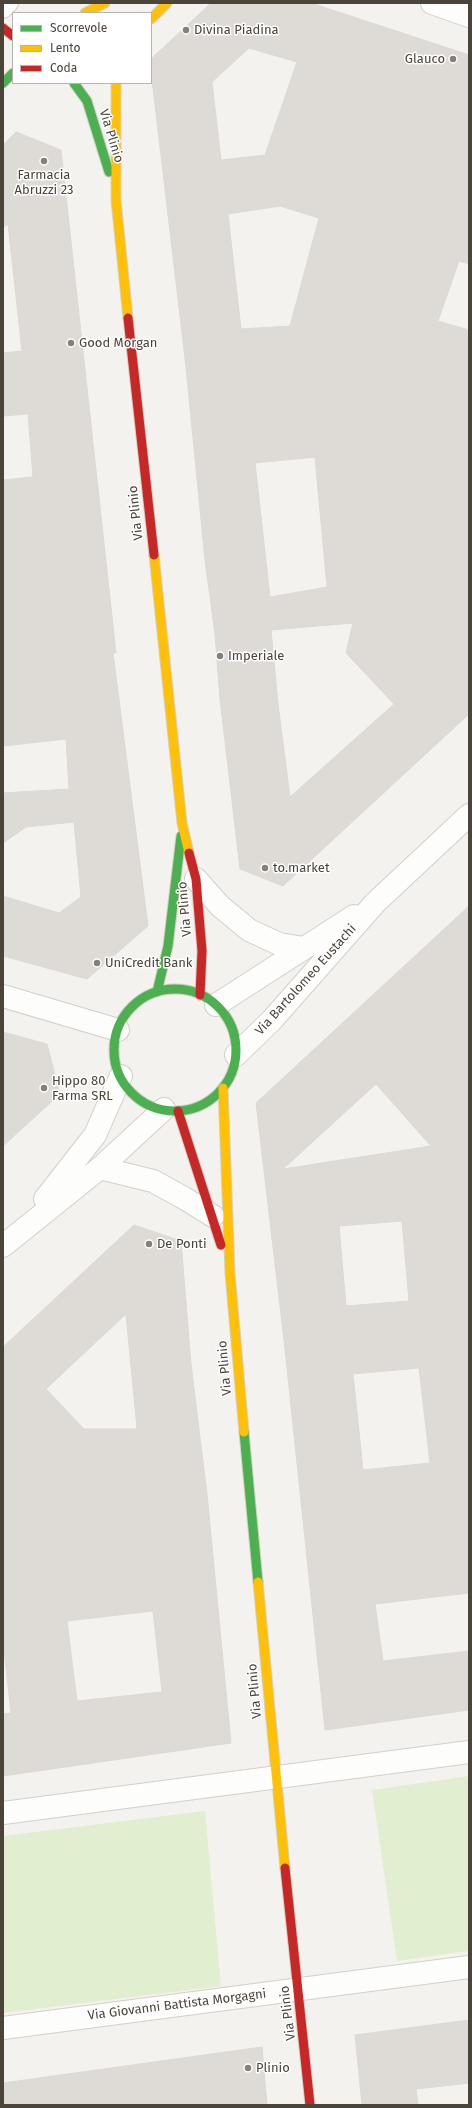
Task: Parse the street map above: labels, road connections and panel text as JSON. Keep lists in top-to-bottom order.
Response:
{
  "streets": {
    "street": ["Via Plinio", "Via Bartolomeo Eustachi", "Via Giovanni Battista Morgagni"]
  },
  "crossings": [
    ["Via Plinio", "Via Bartolomeo Eustachi"],
    ["Via Plinio", "Via Giovanni Battista Morgagni"]
  ],
  "places": [
    "Divina Piadina",
    "Glauco",
    "Farmacia Abruzzi 23",
    "Good Morgan",
    "Imperiale",
    "to.market",
    "UniCredit Bank",
    "Hippo 80 Farma SRL",
    "De Ponti",
    "Plinio"
  ],
  "legend": ["Scorrevole", "Lento", "Coda"]
}
